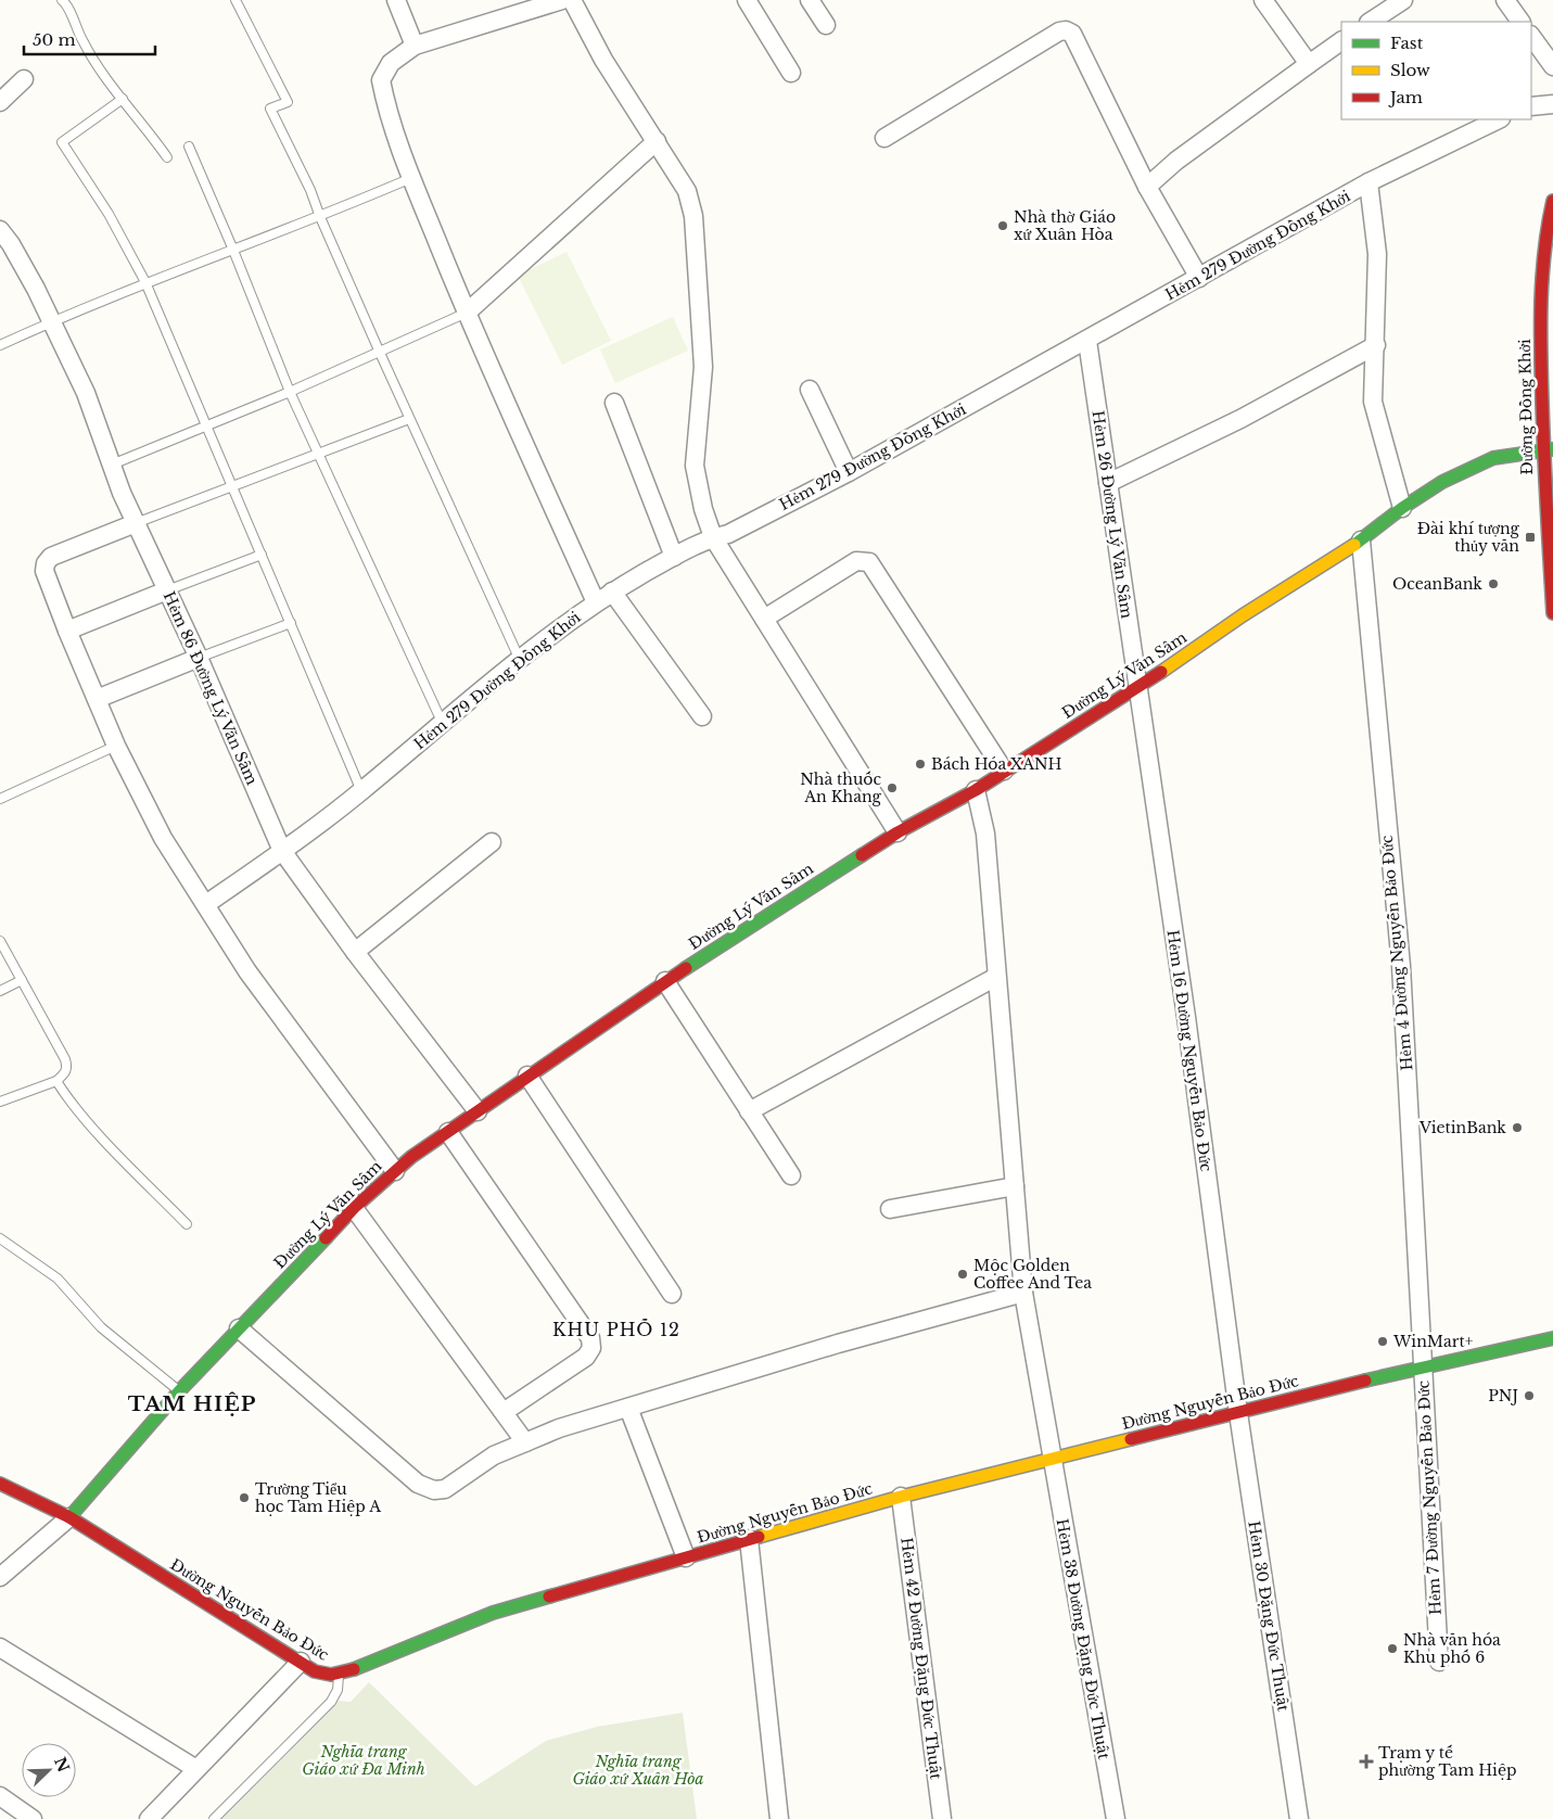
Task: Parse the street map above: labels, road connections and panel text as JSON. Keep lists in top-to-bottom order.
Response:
{
  "streets": {
    "street": [
      "Hẻm 279 Đường Đồng Khởi",
      "Đường Đồng Khởi",
      "Hẻm 26 Đường Lý Văn Sâm",
      "Đường Lý Văn Sâm",
      "Hẻm 86 Đường Lý Văn Sâm",
      "Hẻm 4 Đường Nguyễn Bảo Đức",
      "Hẻm 16 Đường Nguyễn Bảo Đức",
      "Đường Nguyễn Bảo Đức",
      "Hẻm 7 Đường Nguyễn Bảo Đức",
      "Hẻm 30 Đặng Đức Thuật",
      "Hẻm 38 Đường Đặng Đức Thuật",
      "Hẻm 42 Đường Đặng Đức Thuật"
    ]
  },
  "crossings": [
    ["Hẻm 279 Đường Đồng Khởi", "Hẻm 26 Đường Lý Văn Sâm"],
    ["Hẻm 279 Đường Đồng Khởi", "Hẻm 86 Đường Lý Văn Sâm"],
    ["Đường Đồng Khởi", "Đường Lý Văn Sâm"],
    ["Hẻm 26 Đường Lý Văn Sâm", "Đường Lý Văn Sâm"],
    ["Hẻm 26 Đường Lý Văn Sâm", "Hẻm 16 Đường Nguyễn Bảo Đức"],
    ["Đường Lý Văn Sâm", "Hẻm 86 Đường Lý Văn Sâm"],
    ["Đường Lý Văn Sâm", "Hẻm 4 Đường Nguyễn Bảo Đức"],
    ["Đường Lý Văn Sâm", "Hẻm 16 Đường Nguyễn Bảo Đức"],
    ["Đường Lý Văn Sâm", "Đường Nguyễn Bảo Đức"],
    ["Đường Lý Văn Sâm", "Hẻm 38 Đường Đặng Đức Thuật"],
    ["Hẻm 4 Đường Nguyễn Bảo Đức", "Đường Nguyễn Bảo Đức"],
    ["Hẻm 4 Đường Nguyễn Bảo Đức", "Hẻm 7 Đường Nguyễn Bảo Đức"],
    ["Hẻm 16 Đường Nguyễn Bảo Đức", "Đường Nguyễn Bảo Đức"],
    ["Hẻm 16 Đường Nguyễn Bảo Đức", "Hẻm 30 Đặng Đức Thuật"],
    ["Đường Nguyễn Bảo Đức", "Hẻm 7 Đường Nguyễn Bảo Đức"],
    ["Đường Nguyễn Bảo Đức", "Hẻm 30 Đặng Đức Thuật"],
    ["Đường Nguyễn Bảo Đức", "Hẻm 38 Đường Đặng Đức Thuật"],
    ["Đường Nguyễn Bảo Đức", "Hẻm 42 Đường Đặng Đức Thuật"]
  ],
  "districts": ["KHU PHỐ 12", "TAM HIỆP"],
  "parks": ["Nghĩa trang Giáo xứ Đa Minh", "Nghĩa trang Giáo xứ Xuân Hòa"],
  "places": {
    "other": [
      "Nhà thờ Giáo xứ Xuân Hòa",
      "OceanBank",
      "Bách Hóa XANH",
      "Nhà thuốc An Khang",
      "VietinBank",
      "Mộc Golden Coffee And Tea",
      "WinMart+",
      "PNJ",
      "Trường Tiểu học Tam Hiệp A",
      "Nhà văn hóa Khu phố 6"
    ],
    "transit": ["Đài khí tượng thủy văn"],
    "health": ["Trạm y tế phường Tam Hiệp"]
  },
  "legend": ["Fast", "Slow", "Jam"],
  "scale_bar": "50 m",
  "north": "top right"
}
